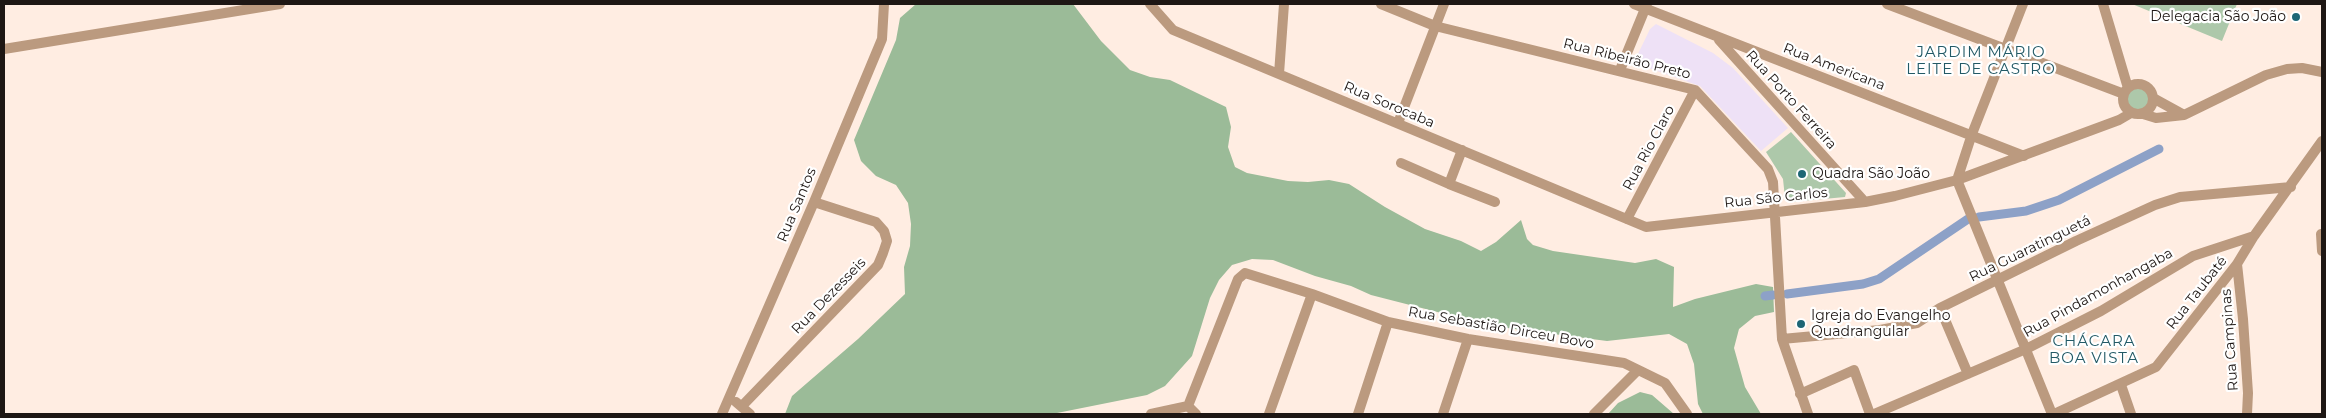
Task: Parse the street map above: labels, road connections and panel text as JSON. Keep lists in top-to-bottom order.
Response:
{
  "streets": {
    "street": [
      "Rua Ribeirão Preto",
      "Rua Americana",
      "Rua Porto Ferreira",
      "Rua Sorocaba",
      "Rua Rio Claro",
      "Rua São Carlos",
      "Rua Santos",
      "Rua Guaratinguetá",
      "Rua Pindamonhangaba",
      "Rua Taubaté",
      "Rua Dezesseis",
      "Rua Sebastião Dirceu Bovo",
      "Rua Campinas"
    ]
  },
  "crossings": [
    ["Rua Ribeirão Preto", "Rua Rio Claro"],
    ["Rua Ribeirão Preto", "Rua São Carlos"],
    ["Rua Ribeirão Preto", "Rua Guaratinguetá"],
    ["Rua Americana", "Rua Porto Ferreira"],
    ["Rua Americana", "Rua São Carlos"],
    ["Rua Porto Ferreira", "Rua São Carlos"],
    ["Rua Sorocaba", "Rua Rio Claro"],
    ["Rua Sorocaba", "Rua São Carlos"],
    ["Rua Rio Claro", "Rua São Carlos"],
    ["Rua Santos", "Rua Dezesseis"],
    ["Rua Guaratinguetá", "Rua Taubaté"],
    ["Rua Pindamonhangaba", "Rua Taubaté"],
    ["Rua Taubaté", "Rua Campinas"]
  ],
  "districts": ["JARDIM MÁRIO LEITE DE CASTRO", "CHÁCARA BOA VISTA"],
  "places": ["Delegacia São João", "Quadra São João", "Igreja do Evangelho Quadrangular"]
}
